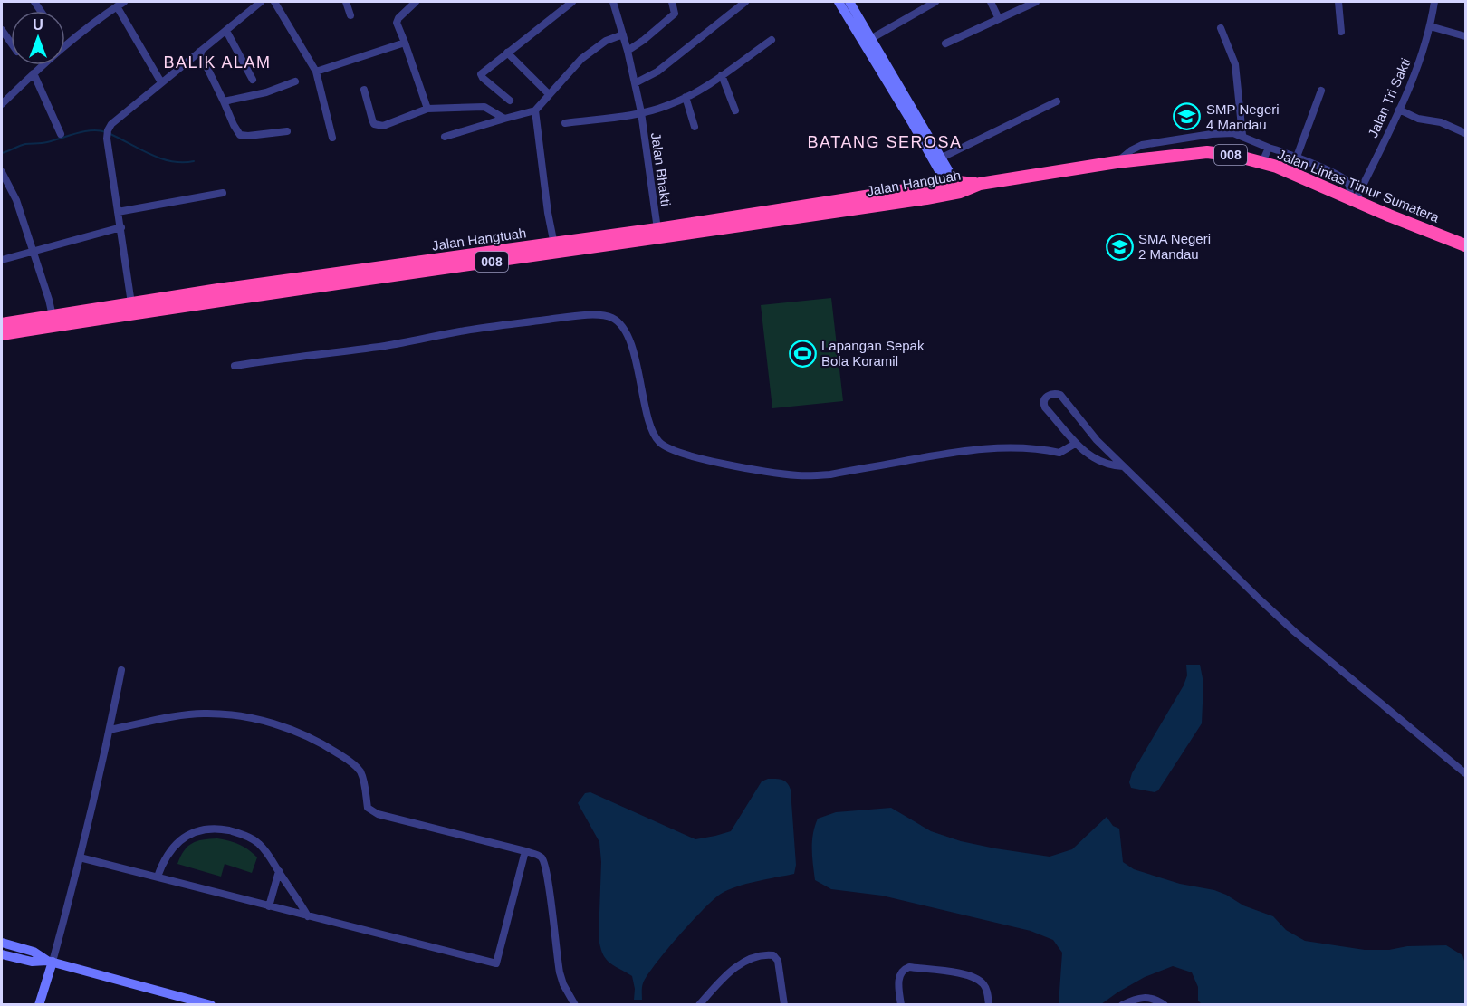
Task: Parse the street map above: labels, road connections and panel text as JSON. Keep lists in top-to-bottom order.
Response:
{
  "streets": {
    "highway": ["008", "Jalan Hangtuah", "Jalan Lintas Timur Sumatera"],
    "street": ["Jalan Tri Sakti", "Jalan Bhakti"]
  },
  "crossings": [
    ["Jalan Tri Sakti", "Jalan Lintas Timur Sumatera"],
    ["Jalan Bhakti", "Jalan Hangtuah"],
    ["Jalan Hangtuah", "Jalan Lintas Timur Sumatera"]
  ],
  "districts": ["BALIK ALAM", "BATANG SEROSA"],
  "places": {
    "school or university": ["SMP Negeri 4 Mandau", "SMA Negeri 2 Mandau"],
    "sports": ["Lapangan Sepak Bola Koramil"]
  },
  "north": "top"
}
